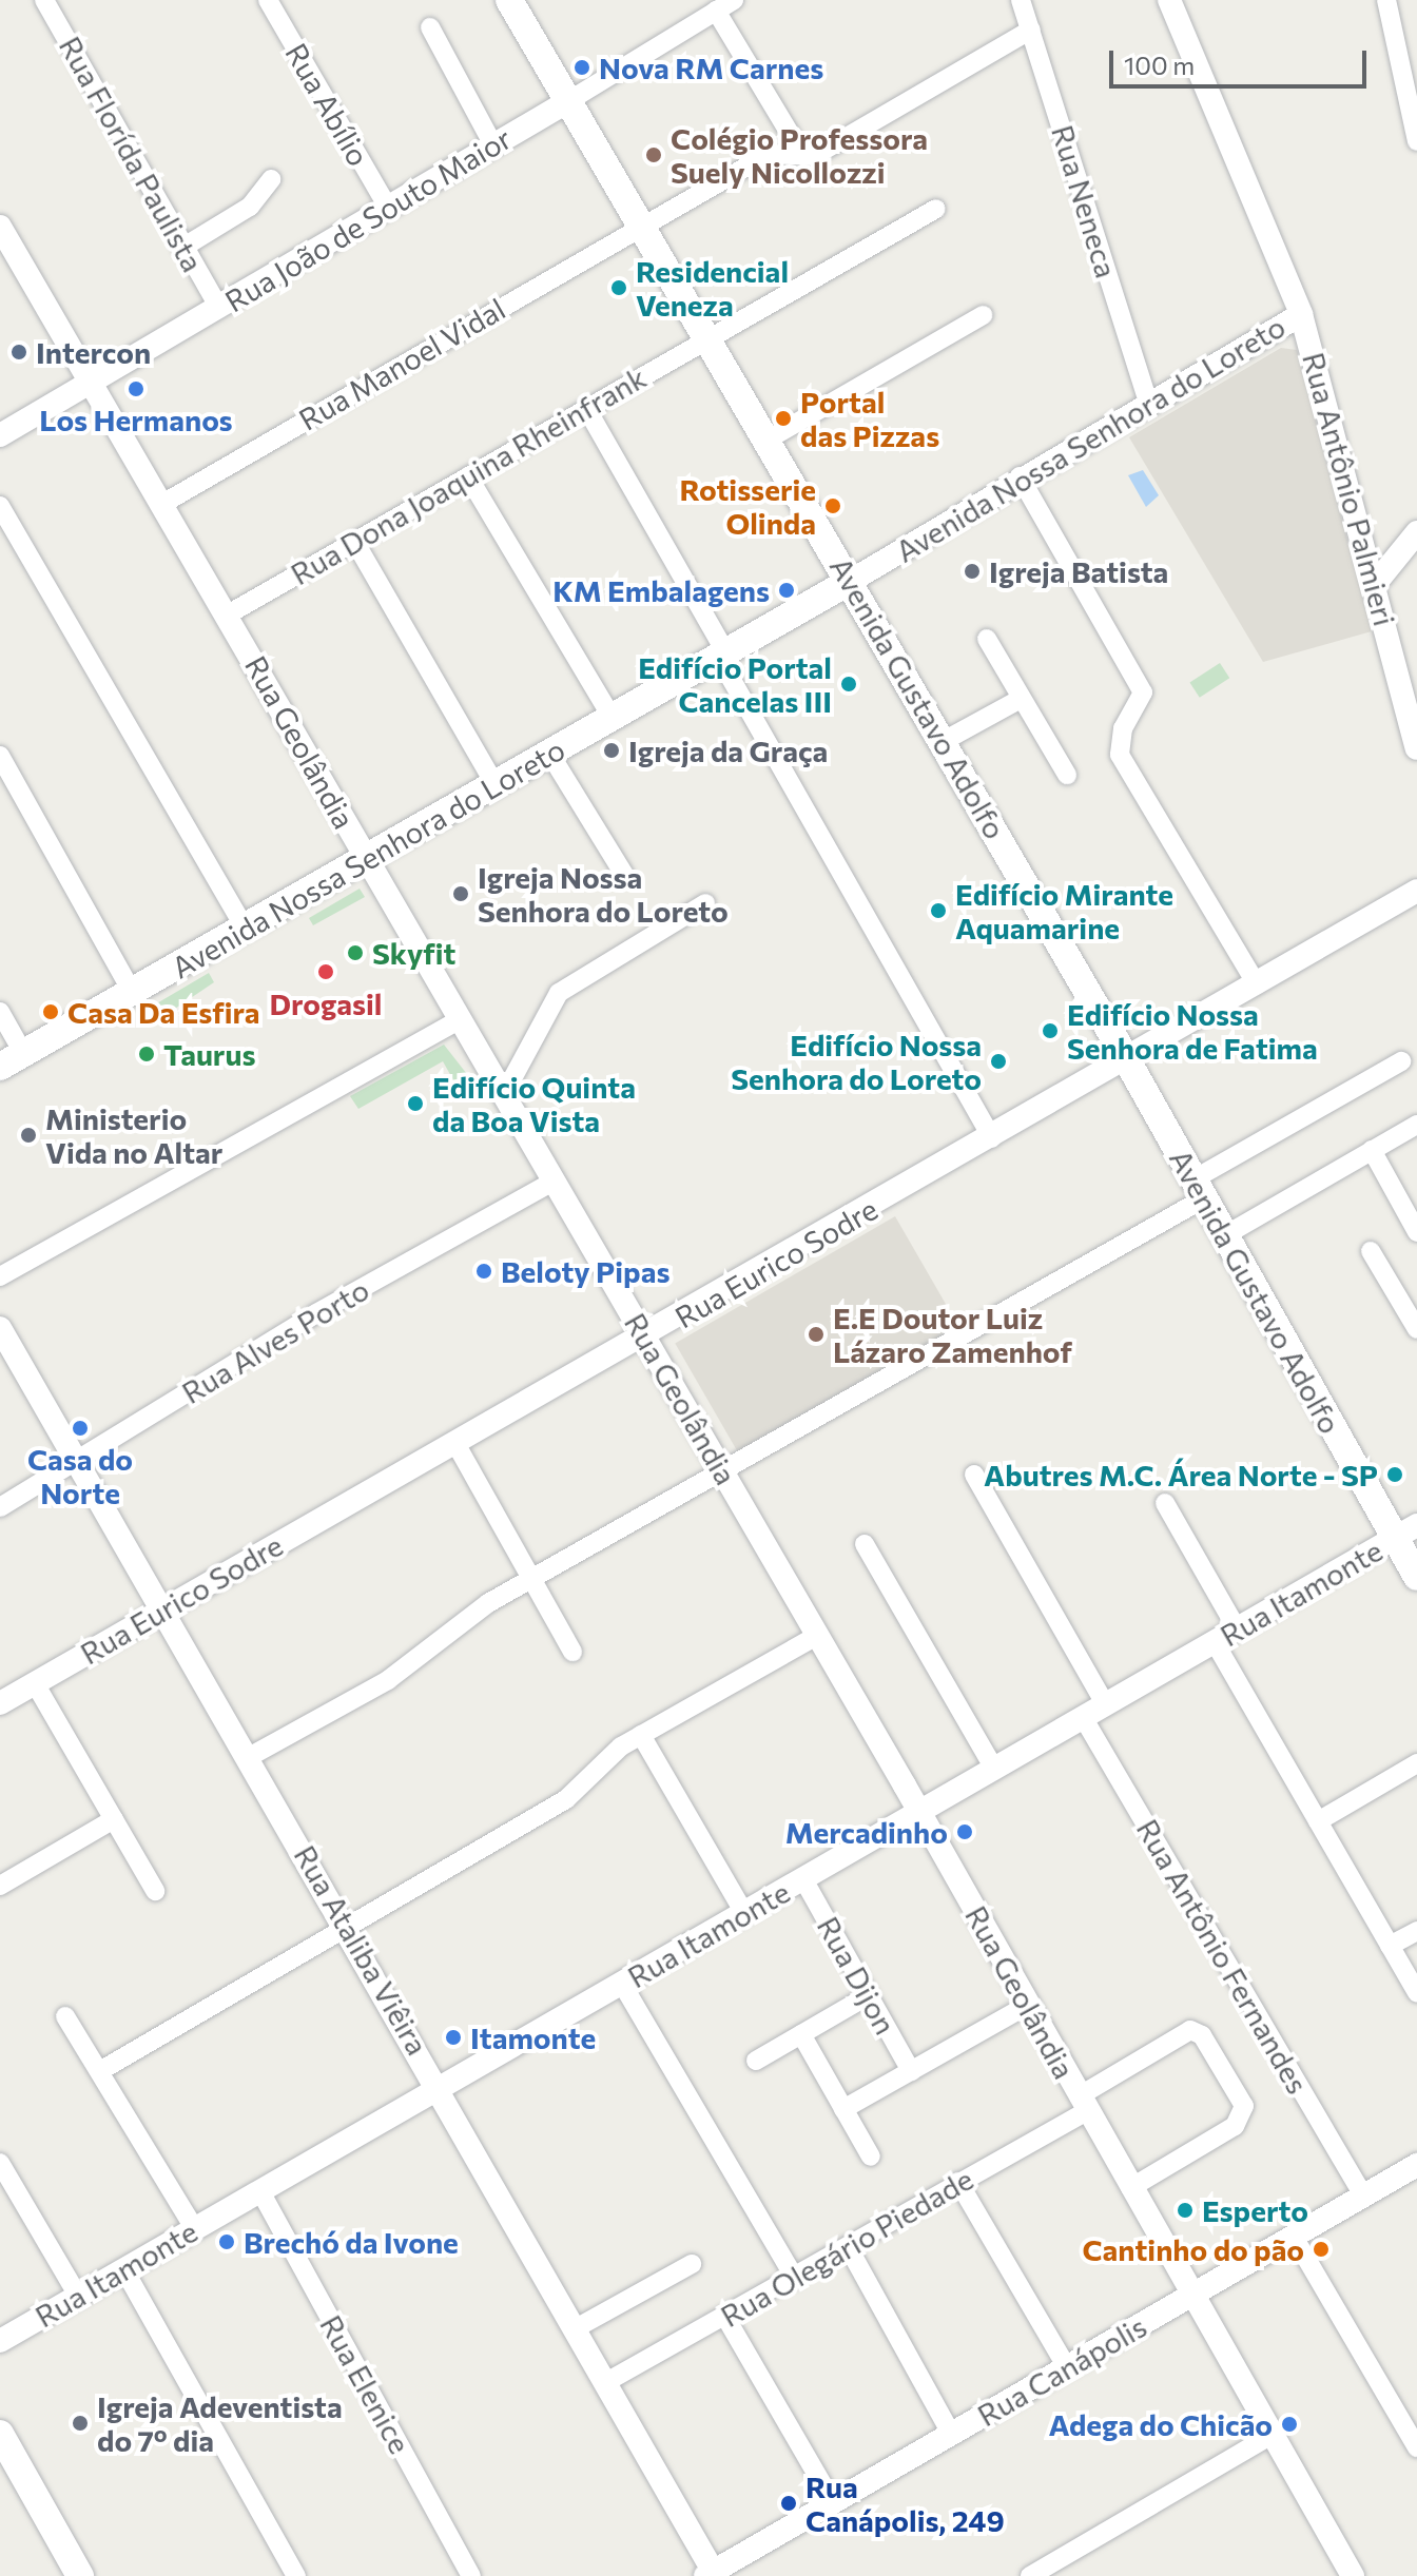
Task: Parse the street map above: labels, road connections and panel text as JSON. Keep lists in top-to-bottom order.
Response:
{
  "streets": {
    "main road": ["Avenida Nossa Senhora do Loreto", "Avenida Gustavo Adolfo"],
    "street": [
      "Rua Abílio",
      "Rua Florída Paulista",
      "Rua Neneca",
      "Rua João de Souto Maior",
      "Rua Manoel Vidal",
      "Rua Dona Joaquina Rheinfrank",
      "Rua Antônio Palmieri",
      "Rua Geolândia",
      "Rua Eurico Sodre",
      "Rua Alves Porto",
      "Rua Itamonte",
      "Rua Ataliba Viêira",
      "Rua Antônio Fernandes",
      "Rua Dijon",
      "Rua Olegário Piedade",
      "Rua Canápolis",
      "Rua Elenice"
    ]
  },
  "crossings": [
    ["Rua Abílio", "Rua João de Souto Maior"],
    ["Rua Florída Paulista", "Rua João de Souto Maior"],
    ["Rua Neneca", "Avenida Nossa Senhora do Loreto"],
    ["Rua João de Souto Maior", "Avenida Gustavo Adolfo"],
    ["Rua João de Souto Maior", "Rua Geolândia"],
    ["Rua Manoel Vidal", "Avenida Gustavo Adolfo"],
    ["Rua Manoel Vidal", "Rua Geolândia"],
    ["Avenida Nossa Senhora do Loreto", "Rua Antônio Palmieri"],
    ["Avenida Nossa Senhora do Loreto", "Avenida Gustavo Adolfo"],
    ["Avenida Nossa Senhora do Loreto", "Rua Geolândia"],
    ["Rua Dona Joaquina Rheinfrank", "Avenida Gustavo Adolfo"],
    ["Rua Dona Joaquina Rheinfrank", "Rua Geolândia"],
    ["Avenida Gustavo Adolfo", "Rua Eurico Sodre"],
    ["Avenida Gustavo Adolfo", "Rua Itamonte"],
    ["Rua Geolândia", "Rua Eurico Sodre"],
    ["Rua Geolândia", "Rua Alves Porto"],
    ["Rua Geolândia", "Rua Itamonte"],
    ["Rua Geolândia", "Rua Olegário Piedade"],
    ["Rua Geolândia", "Rua Canápolis"],
    ["Rua Eurico Sodre", "Rua Ataliba Viêira"],
    ["Rua Alves Porto", "Rua Ataliba Viêira"],
    ["Rua Itamonte", "Rua Ataliba Viêira"],
    ["Rua Itamonte", "Rua Antônio Fernandes"],
    ["Rua Itamonte", "Rua Dijon"],
    ["Rua Itamonte", "Rua Elenice"],
    ["Rua Ataliba Viêira", "Rua Olegário Piedade"],
    ["Rua Ataliba Viêira", "Rua Canápolis"],
    ["Rua Antônio Fernandes", "Rua Canápolis"]
  ],
  "places": [
    "Nova RM Carnes",
    "Colégio Professora Suely Nicollozzi",
    "Residencial Veneza",
    "Intercon",
    "Los Hermanos",
    "Portal das Pizzas",
    "Rotisserie Olinda",
    "Igreja Batista",
    "KM Embalagens",
    "Edifício Portal Cancelas III",
    "Igreja da Graça",
    "Igreja Nossa Senhora do Loreto",
    "Edifício Mirante Aquamarine",
    "Skyfit",
    "Drogasil",
    "Casa Da Esfira",
    "Edifício Nossa Senhora de Fatima",
    "Taurus",
    "Edifício Nossa Senhora do Loreto",
    "Edifício Quinta da Boa Vista",
    "Ministerio Vida no Altar",
    "Beloty Pipas",
    "E.E Doutor Luiz Lázaro Zamenhof",
    "Casa do Norte",
    "Abutres M.C. Área Norte - SP",
    "Mercadinho",
    "Itamonte",
    "Esperto",
    "Brechó da Ivone",
    "Cantinho do pão",
    "Igreja Adeventista do 7º dia",
    "Adega do Chicão",
    "Rua Canápolis, 249"
  ],
  "scale_bar": "100 m"
}
